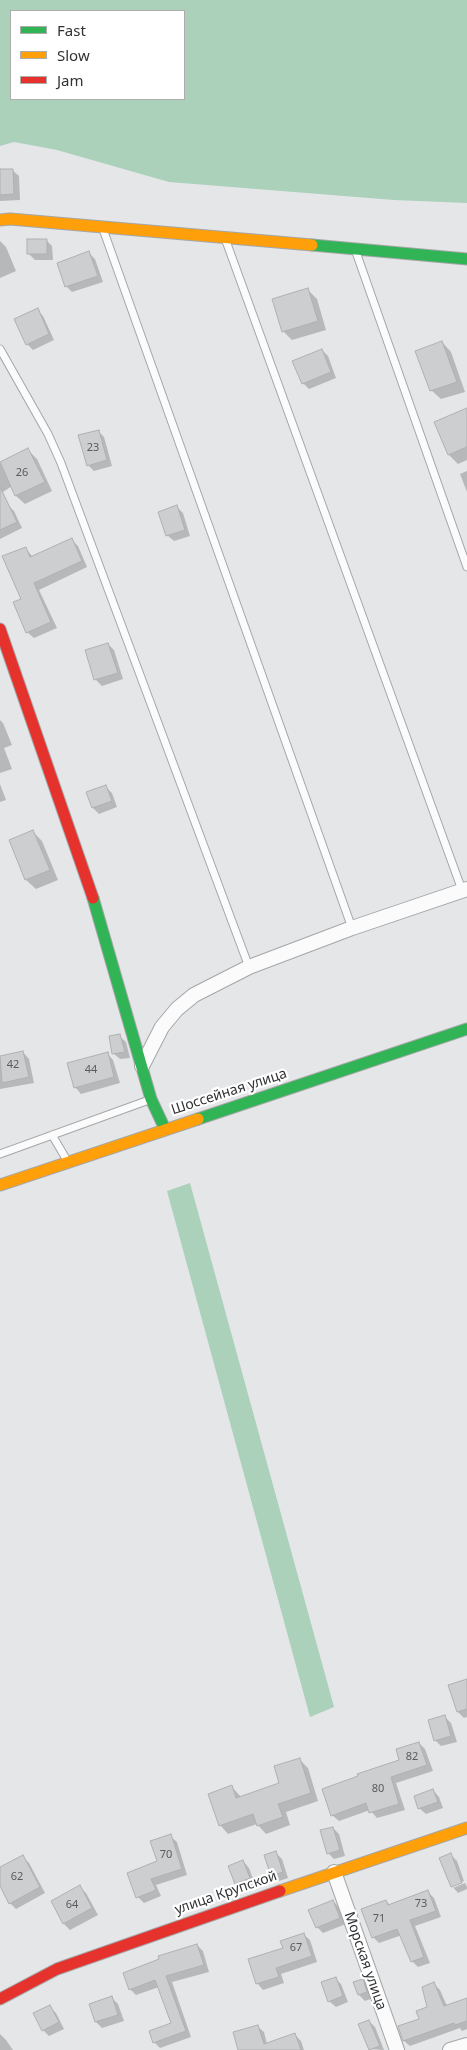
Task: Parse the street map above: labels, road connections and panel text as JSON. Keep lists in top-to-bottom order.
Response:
{
  "streets": {
    "street": ["Шоссейная улица", "улица Крупской", "Морская улица"]
  },
  "crossings": [
    ["улица Крупской", "Морская улица"]
  ],
  "house_numbers": [
    "23",
    "26",
    "42",
    "44",
    "82",
    "80",
    "70",
    "62",
    "73",
    "64",
    "71",
    "67"
  ],
  "legend": ["Fast", "Slow", "Jam"]
}
